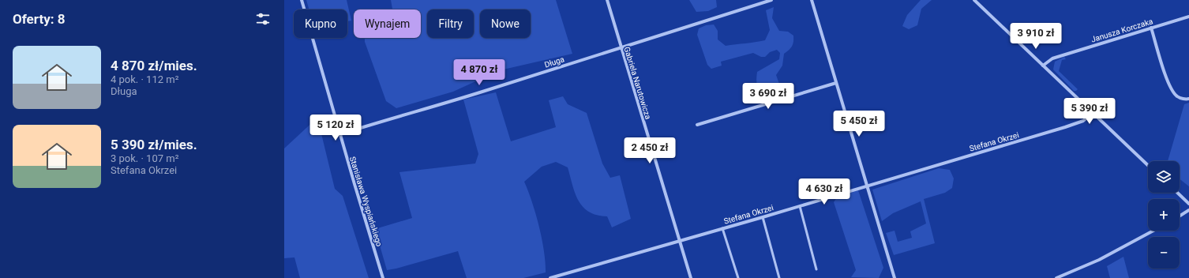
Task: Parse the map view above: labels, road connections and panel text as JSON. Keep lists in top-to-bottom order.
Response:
{
  "streets": {
    "street": [
      "Janusza Korczaka",
      "Długa",
      "Gabriela Narutowicza",
      "Stefana Okrzei",
      "Stanisława Wyspiańskiego"
    ]
  },
  "crossings": [
    ["Długa", "Gabriela Narutowicza"],
    ["Długa", "Stanisława Wyspiańskiego"],
    ["Gabriela Narutowicza", "Stefana Okrzei"]
  ],
  "page": {
    "heading": "Oferty: 8",
    "chip": [
      "Kupno",
      "Wynajem",
      "Filtry",
      "Nowe"
    ],
    "price": [
      "3 910 zł",
      "4 870 zł",
      "3 690 zł",
      "5 390 zł",
      "5 450 zł",
      "5 120 zł",
      "2 450 zł",
      "4 630 zł"
    ],
    "list": [
      {
        "name": "4 870 zł/mies.",
        "note": "4 pok. · 112 m² · Długa"
      },
      {
        "name": "5 390 zł/mies.",
        "note": "3 pok. · 107 m² · Stefana Okrzei"
      }
    ],
    "map_buttons": ["+", "−"]
  }
}
